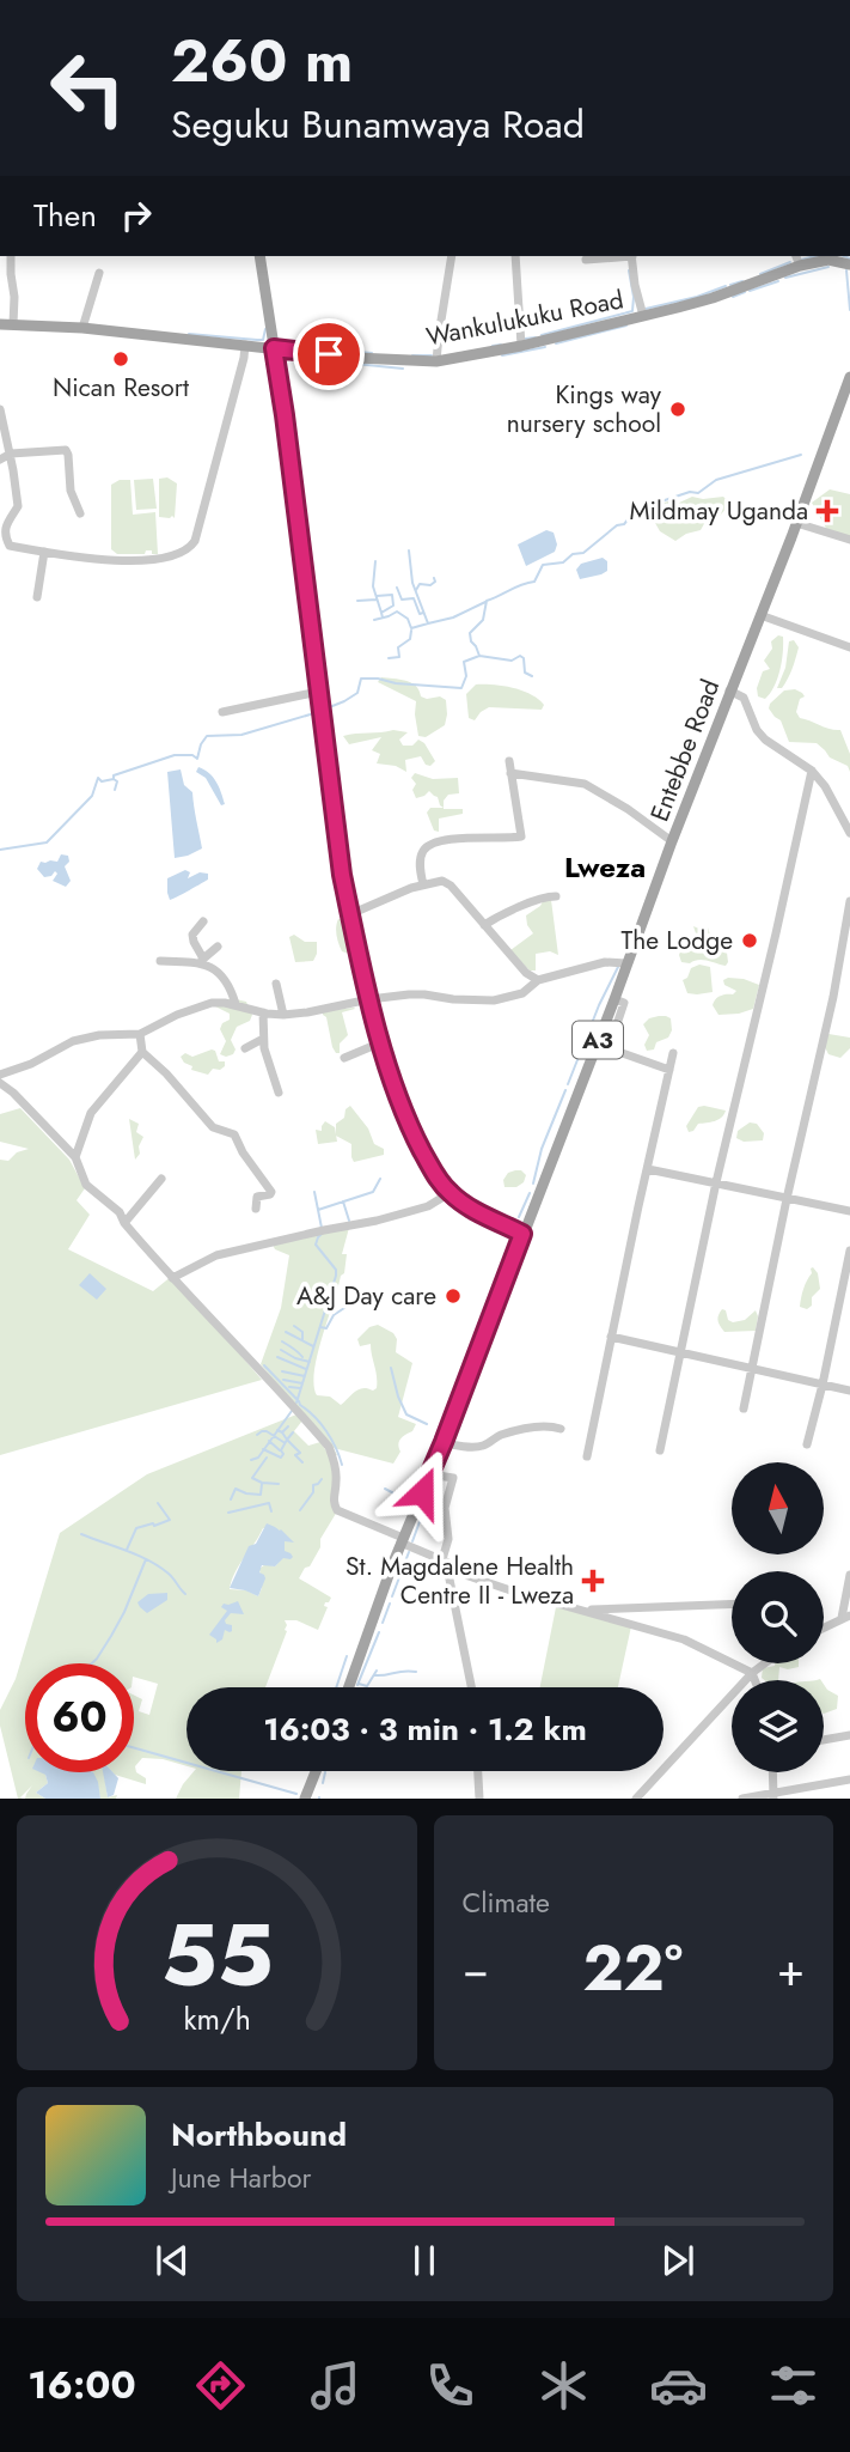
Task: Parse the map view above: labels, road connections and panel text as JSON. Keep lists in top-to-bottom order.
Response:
{
  "streets": {
    "main road": ["Wankulukuku Road", "Entebbe Road", "A3"]
  },
  "districts": ["Lweza"],
  "places": {
    "other": [
      "Nican Resort",
      "Kings way nursery school",
      "The Lodge",
      "A&J Day care"
    ],
    "health": ["Mildmay Uganda", "St. Magdalene Health Centre II - Lweza"]
  },
  "north": "top",
  "page": {
    "turn": ["260 m", "Seguku Bunamwaya Road"],
    "then": "Then",
    "limit": "60",
    "trip": "16:03 · 3 min · 1.2 km",
    "tile": "Climate",
    "heat": ["−", "22°", "+"],
    "song": ["Northbound", "June Harbor"],
    "tabs": "16:00",
    "gauge": ["55", "km/h"]
  }
}
